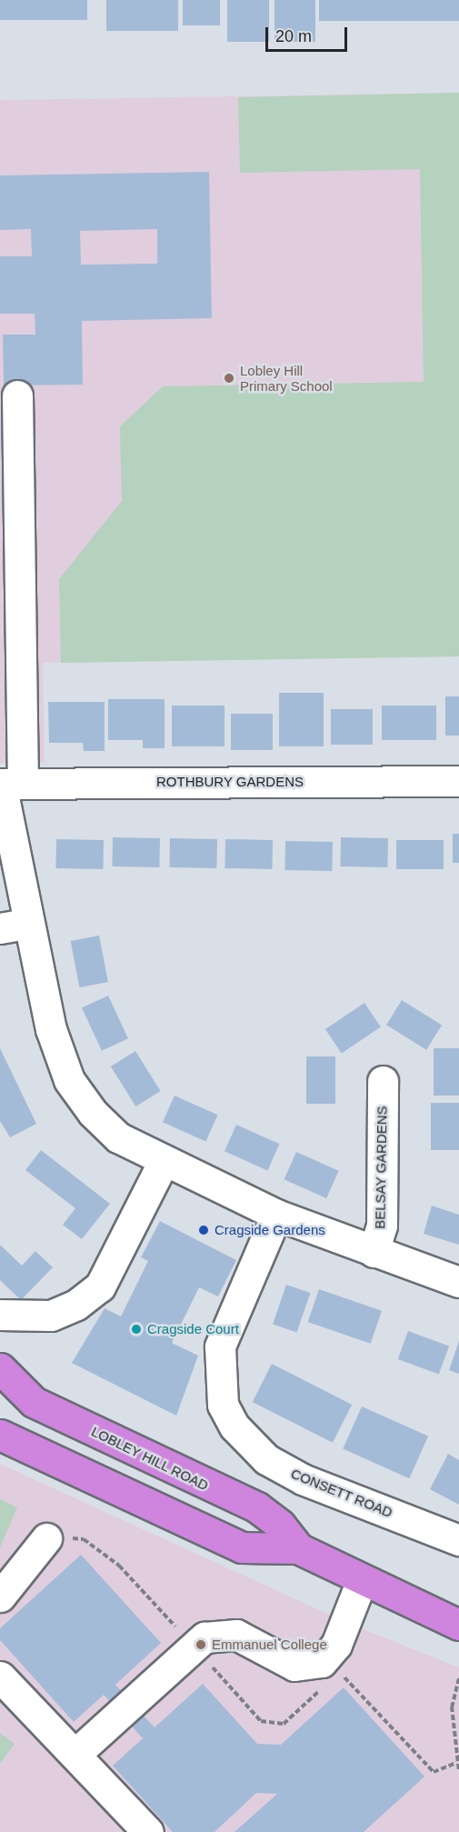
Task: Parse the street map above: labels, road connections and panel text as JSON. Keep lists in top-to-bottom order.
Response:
{
  "streets": {
    "highway": ["LOBLEY HILL ROAD"],
    "street": ["ROTHBURY GARDENS", "BELSAY GARDENS", "CONSETT ROAD"]
  },
  "places": [
    "Lobley Hill Primary School",
    "Cragside Gardens",
    "Cragside Court",
    "Emmanuel College"
  ],
  "scale_bar": "20 m"
}
